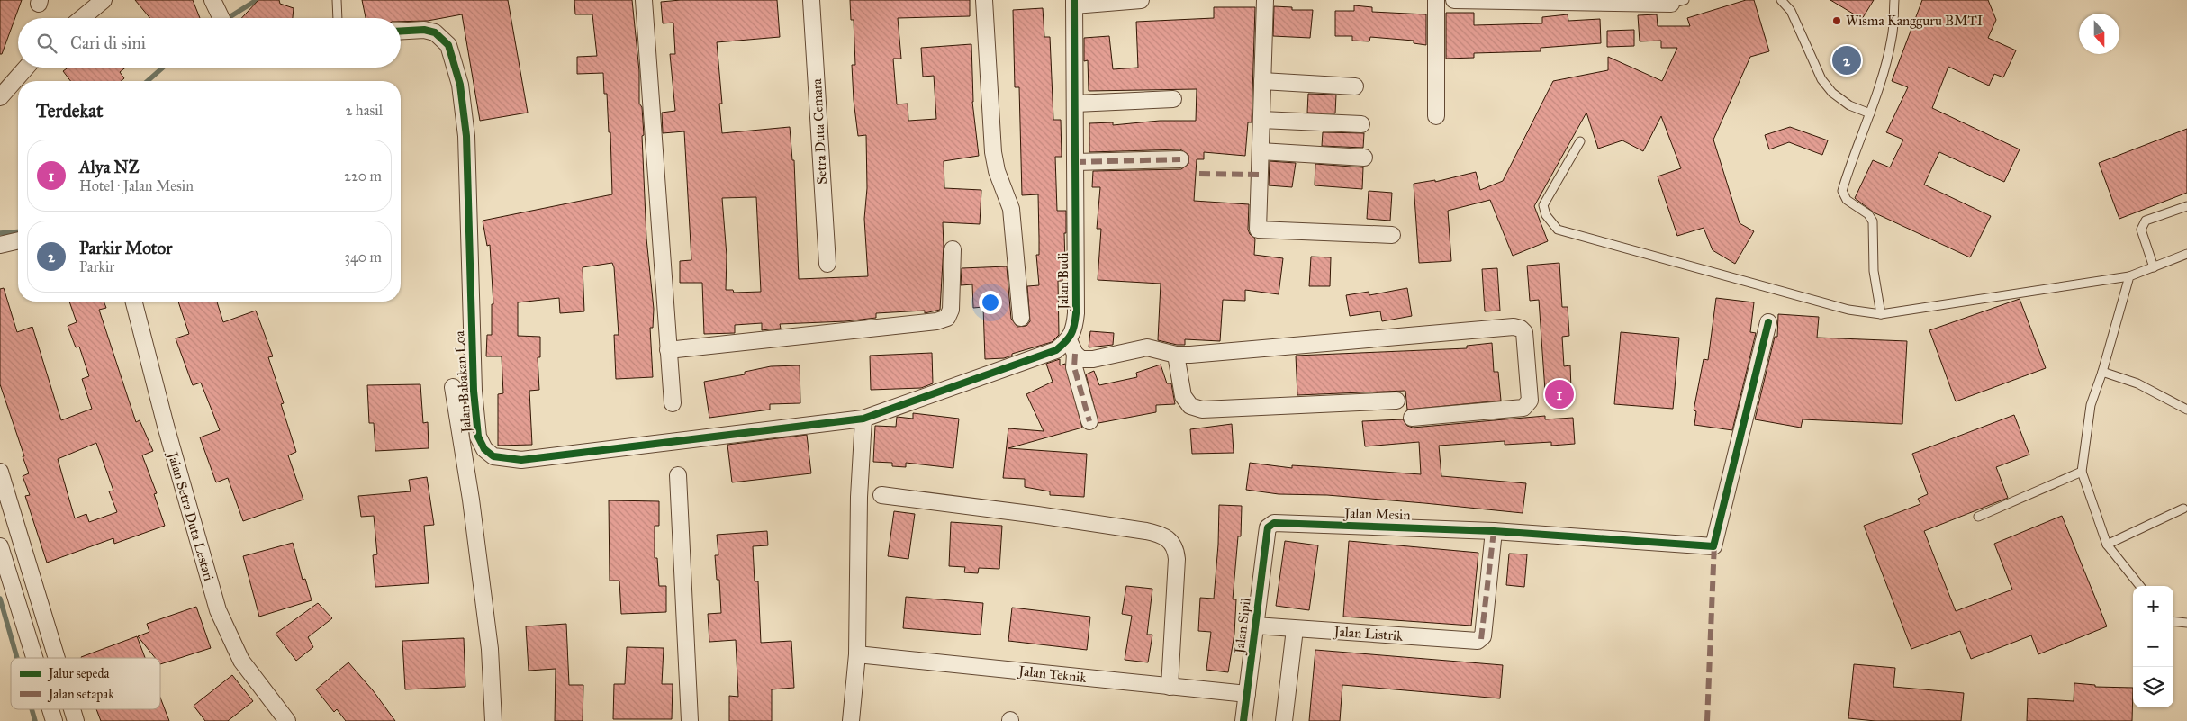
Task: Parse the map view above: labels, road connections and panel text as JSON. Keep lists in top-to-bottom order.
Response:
{
  "streets": {
    "street": [
      "Setra Duta Cemara",
      "Jalan Budi",
      "Jalan Babakan Loa",
      "Jalan Mesin",
      "Jalan Setra Duta Lestari",
      "Jalan Sipil",
      "Jalan Listrik",
      "Jalan Teknik"
    ]
  },
  "crossings": [
    ["Jalan Mesin", "Jalan Sipil"],
    ["Jalan Mesin", "Jalan Listrik"],
    ["Jalan Sipil", "Jalan Listrik"],
    ["Jalan Sipil", "Jalan Teknik"]
  ],
  "places": ["Wisma Kangguru BMTI"],
  "legend": ["Jalur sepeda", "Jalan setapak"],
  "north": "bottom",
  "page": {
    "search": "Cari di sini",
    "pins": ["2", "1"],
    "heading": ["Terdekat", "2 hasil"],
    "list": [
      {
        "mark": "1",
        "name": "Alya NZ",
        "note": "Hotel · Jalan Mesin",
        "value": "220 m"
      },
      {
        "mark": "2",
        "name": "Parkir Motor",
        "note": "Parkir",
        "value": "340 m"
      }
    ],
    "map_buttons": ["+", "−"]
  }
}
